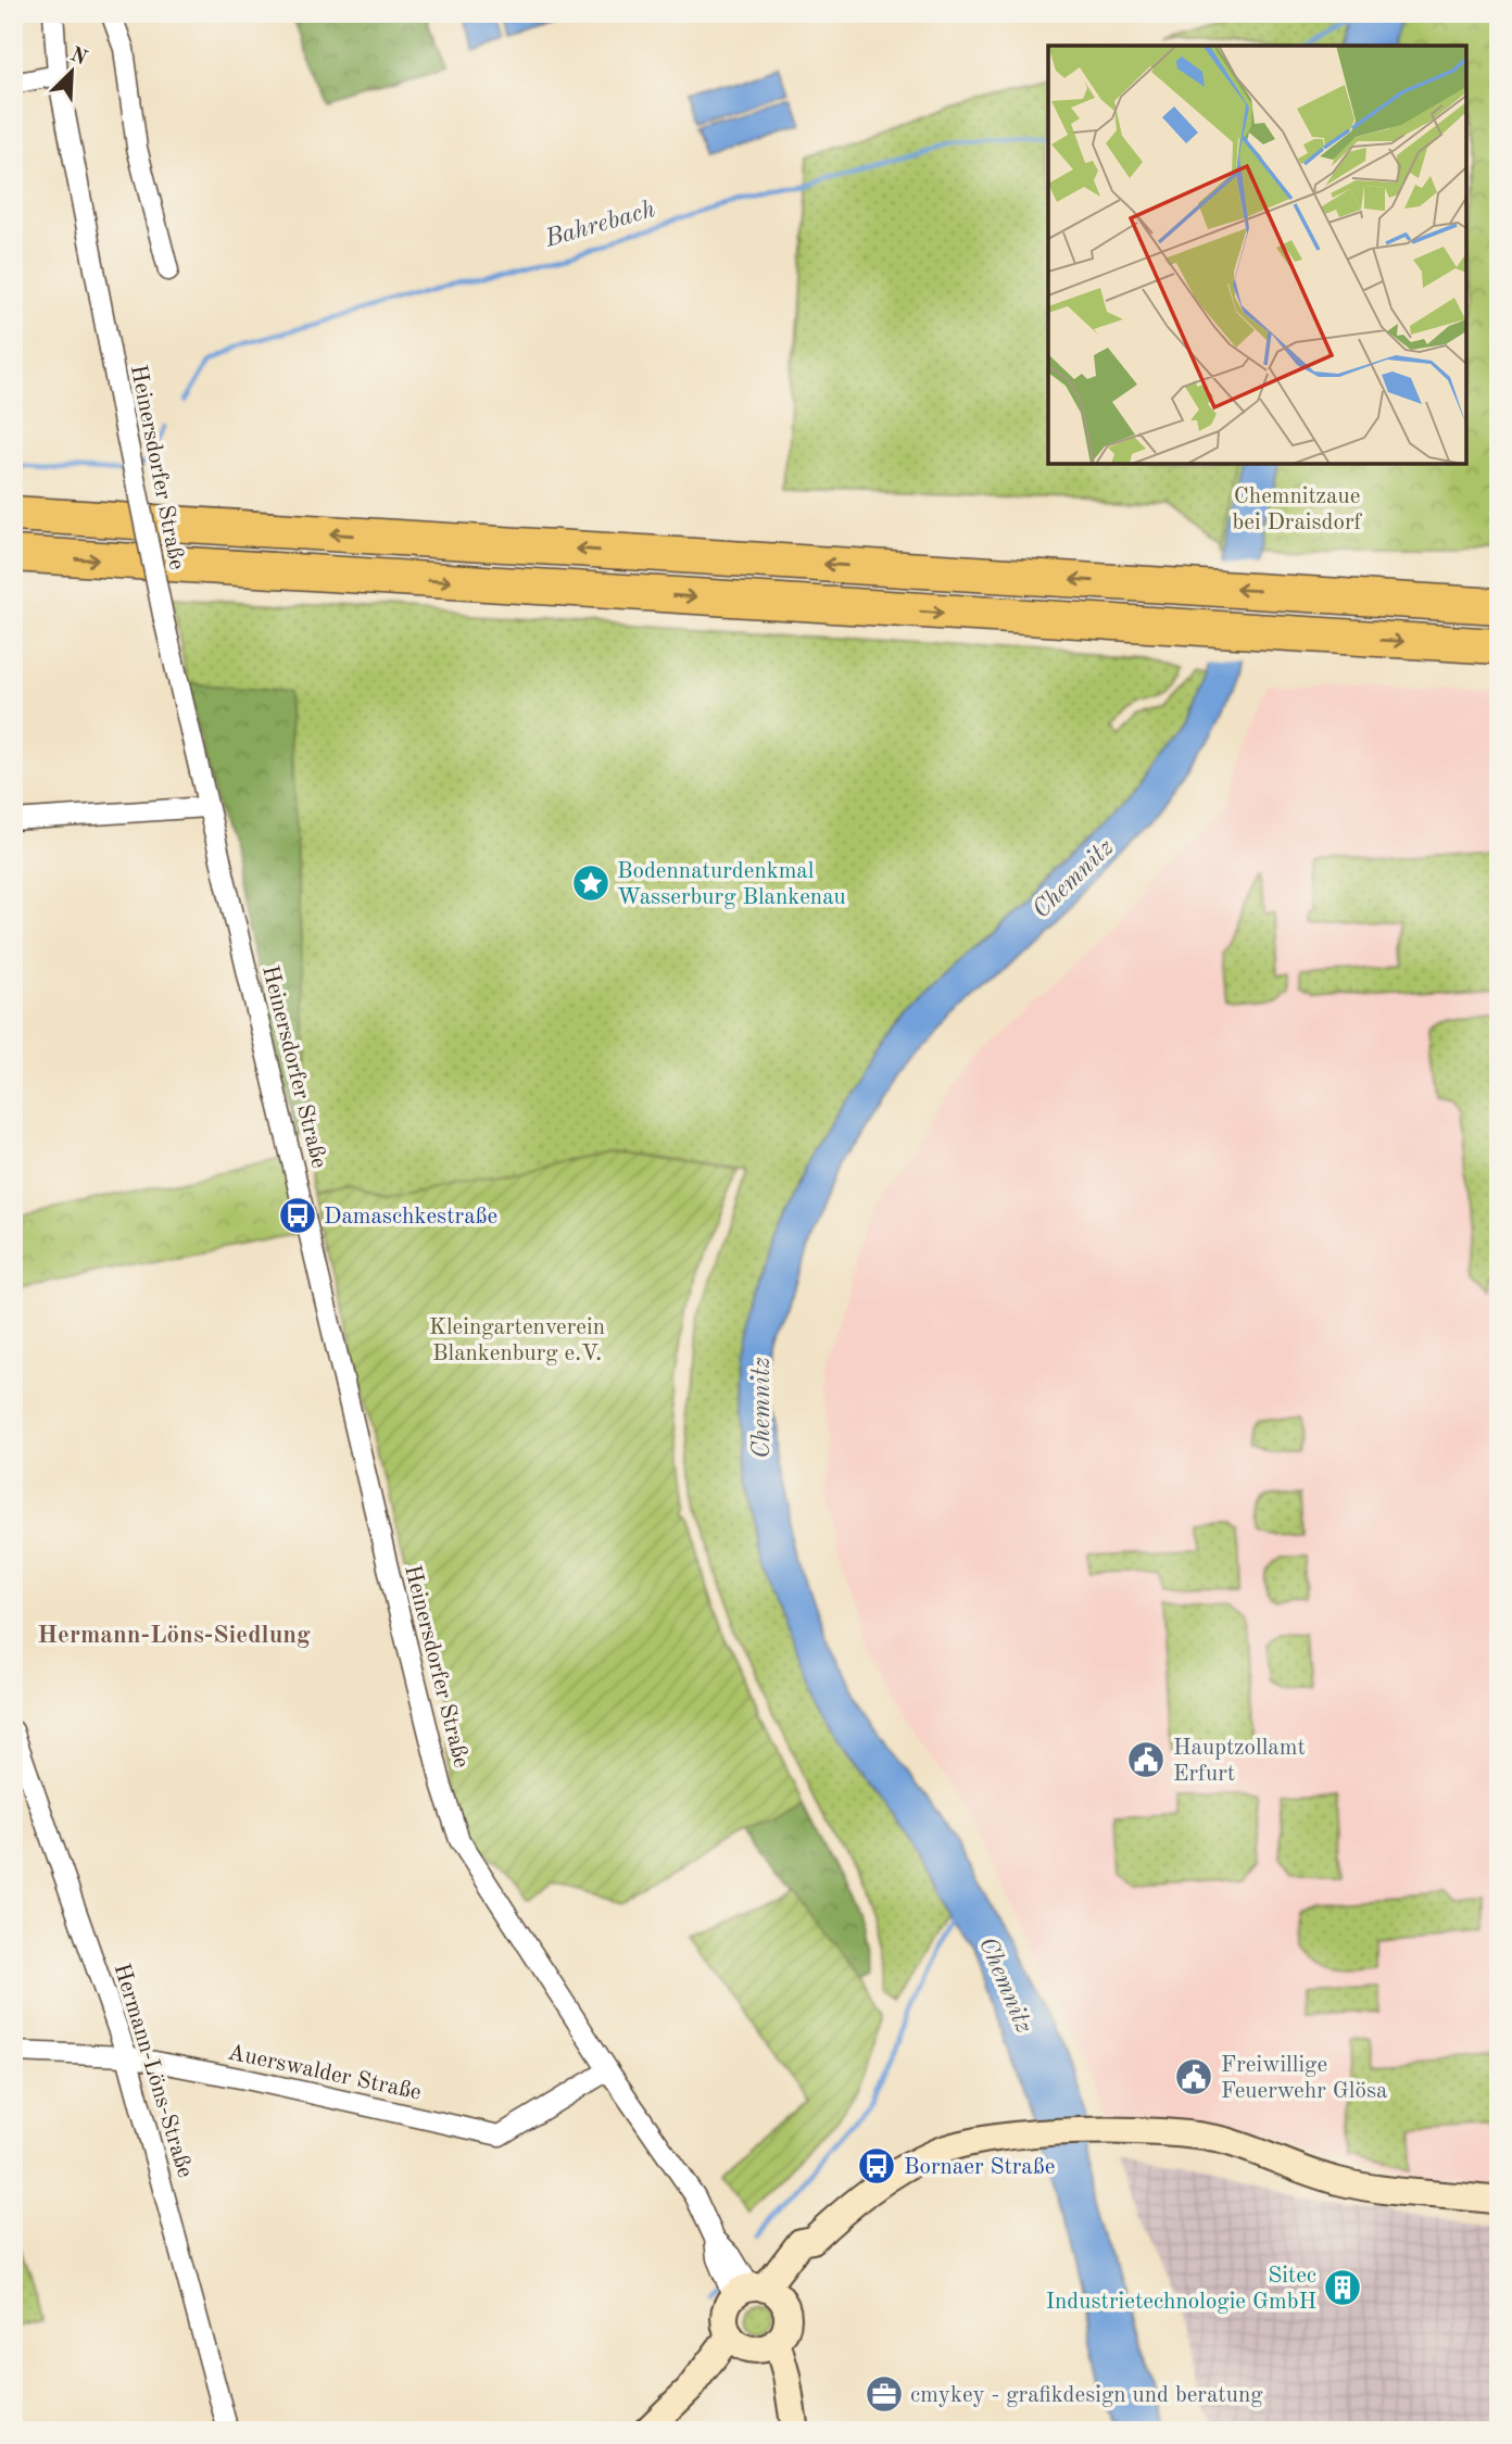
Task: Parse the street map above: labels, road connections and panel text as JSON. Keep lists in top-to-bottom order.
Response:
{
  "streets": {
    "street": ["Heinersdorfer Straße", "Hermann-Löns-Straße", "Auerswalder Straße"]
  },
  "crossings": [
    ["Heinersdorfer Straße", "Auerswalder Straße"],
    ["Hermann-Löns-Straße", "Auerswalder Straße"]
  ],
  "districts": ["Hermann-Löns-Siedlung"],
  "water": ["Bahrebach", "Chemnitz"],
  "parks": ["Chemnitzaue bei Draisdorf", "Kleingartenverein Blankenburg e.V."],
  "places": {
    "place": ["Bodennaturdenkmal Wasserburg Blankenau"],
    "bus stop": ["Damaschkestraße", "Bornaer Straße"],
    "public building": ["Hauptzollamt Erfurt", "Freiwillige Feuerwehr Glösa"],
    "building": ["Sitec Industrietechnologie GmbH"],
    "office": ["cmykey - grafikdesign und beratung"]
  },
  "north": "top right"
}
